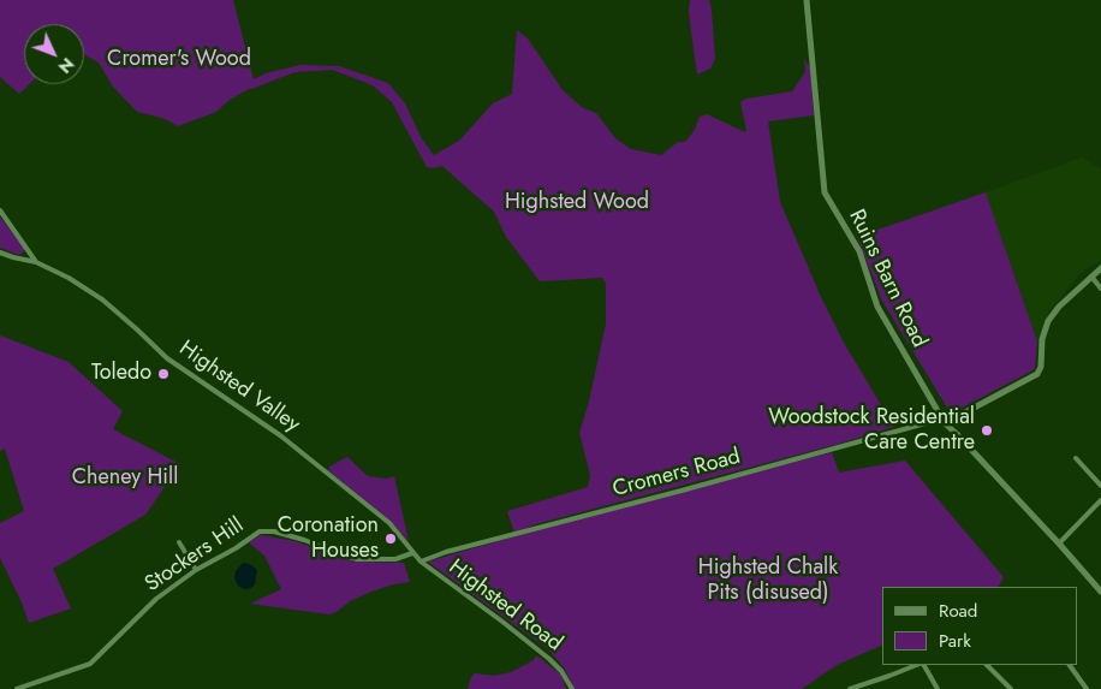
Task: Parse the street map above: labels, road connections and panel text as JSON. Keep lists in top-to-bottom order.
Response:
{
  "streets": {
    "street": [
      "Ruins Barn Road",
      "Highsted Valley",
      "Cromers Road",
      "Stockers Hill",
      "Highsted Road"
    ]
  },
  "crossings": [
    ["Ruins Barn Road", "Cromers Road"],
    ["Highsted Valley", "Stockers Hill"],
    ["Highsted Valley", "Highsted Road"],
    ["Cromers Road", "Highsted Road"],
    ["Stockers Hill", "Highsted Road"]
  ],
  "parks": [
    "Cromer's Wood",
    "Highsted Wood",
    "Cheney Hill",
    "Highsted Chalk Pits (disused)"
  ],
  "places": ["Toledo", "Woodstock Residential Care Centre", "Coronation Houses"],
  "legend": ["Road", "Park"],
  "north": "bottom right"
}
